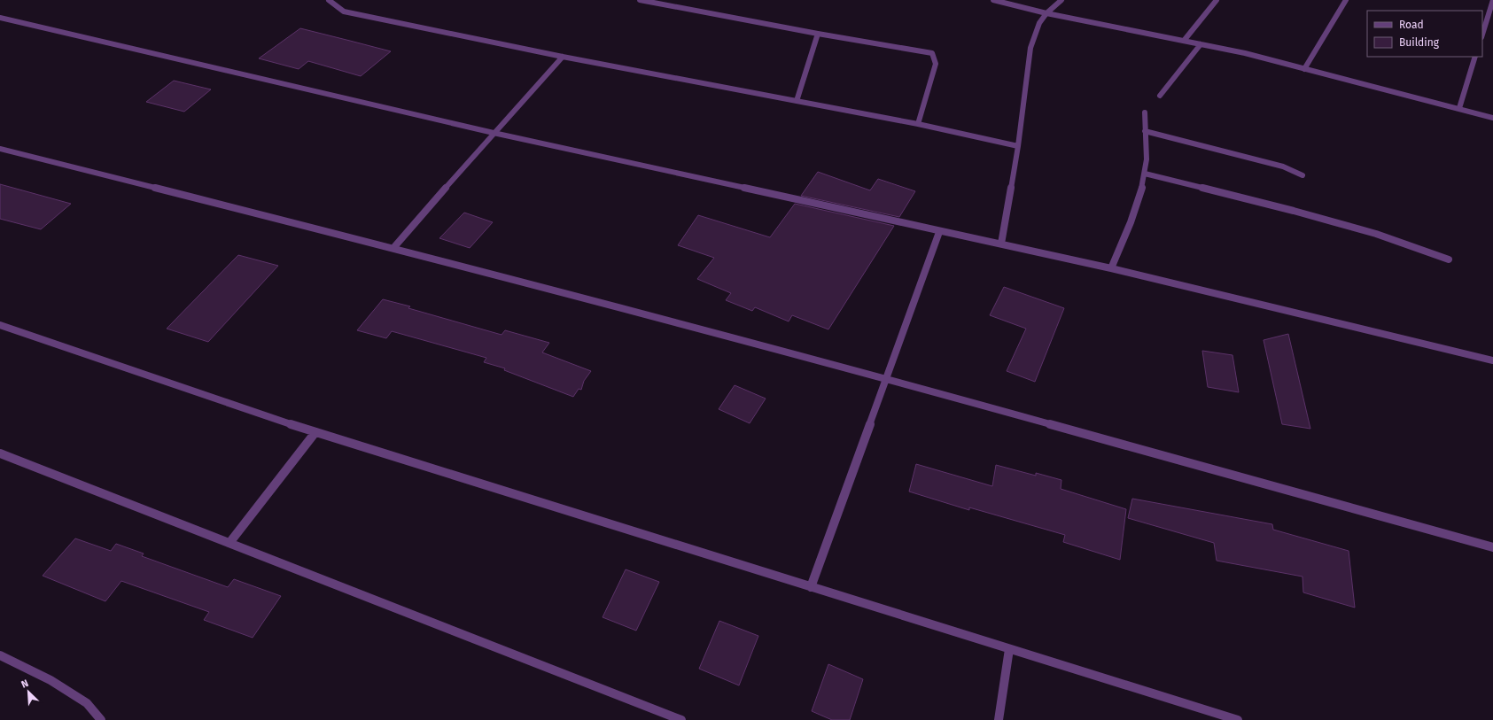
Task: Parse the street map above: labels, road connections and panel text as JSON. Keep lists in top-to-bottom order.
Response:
{
  "legend": ["Road", "Building"],
  "north": "top left"
}
